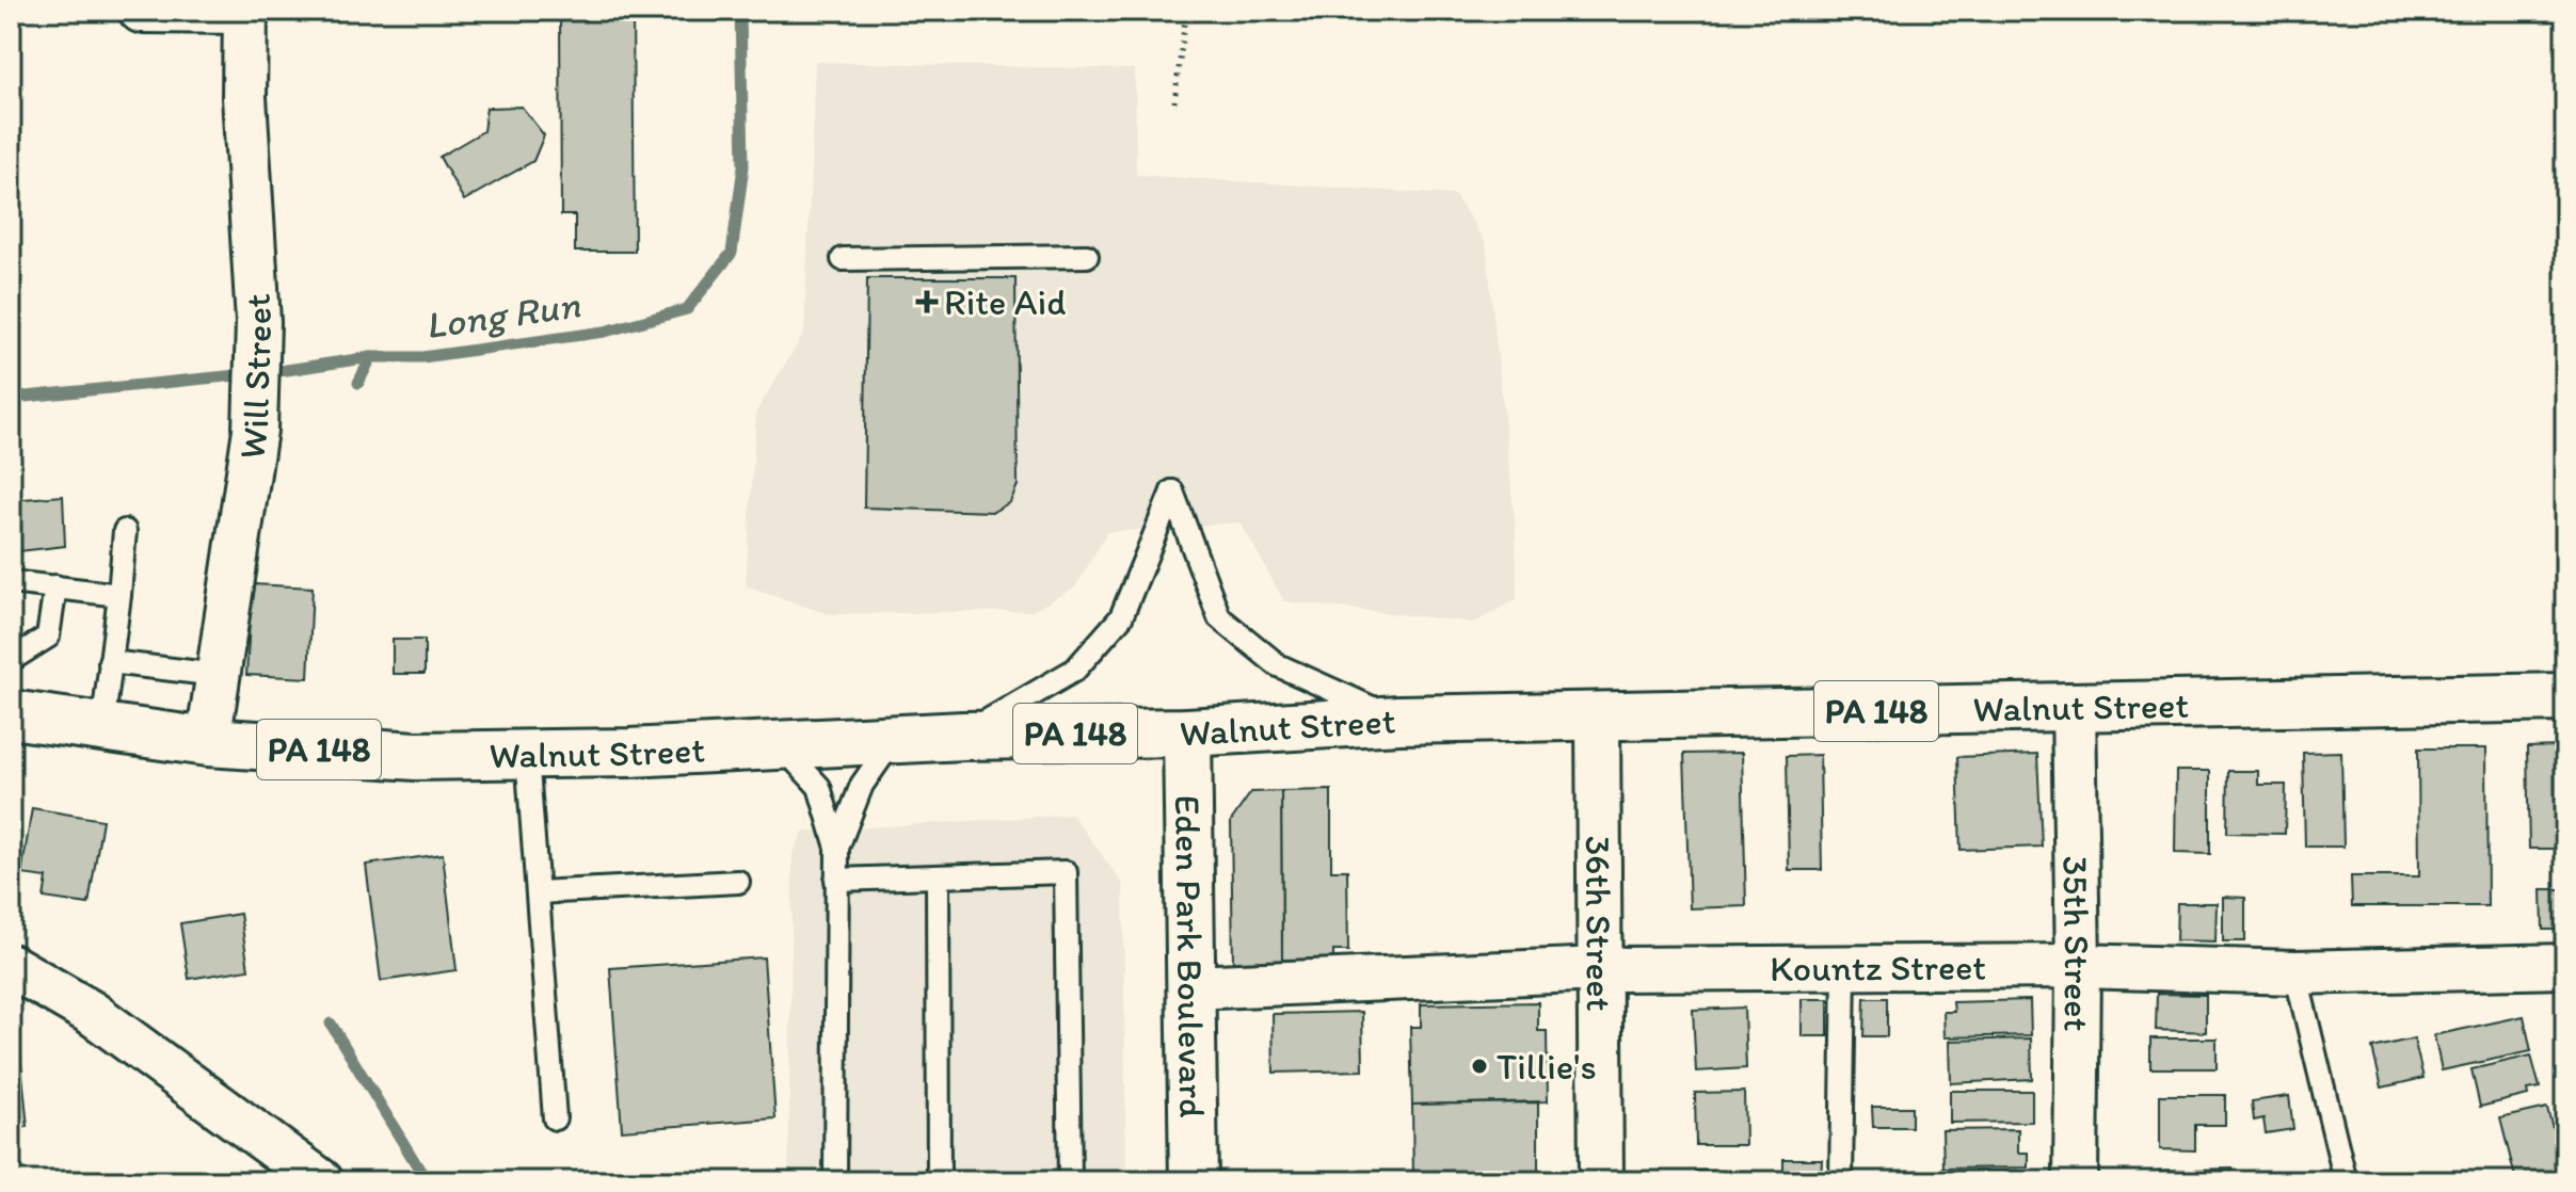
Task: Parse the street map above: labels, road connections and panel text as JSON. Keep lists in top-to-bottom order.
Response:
{
  "streets": {
    "main road": ["Walnut Street", "PA 148", "Eden Park Boulevard"],
    "street": [
      "Will Street",
      "36th Street",
      "35th Street",
      "Kountz Street"
    ]
  },
  "crossings": [
    ["Will Street", "Walnut Street"],
    ["Walnut Street", "36th Street"],
    ["Walnut Street", "35th Street"],
    ["Walnut Street", "Eden Park Boulevard"],
    ["36th Street", "Kountz Street"],
    ["35th Street", "Kountz Street"],
    ["Eden Park Boulevard", "Kountz Street"]
  ],
  "water": ["Long Run"],
  "places": {
    "health": ["Rite Aid"],
    "other": ["Tillie's"]
  }
}
